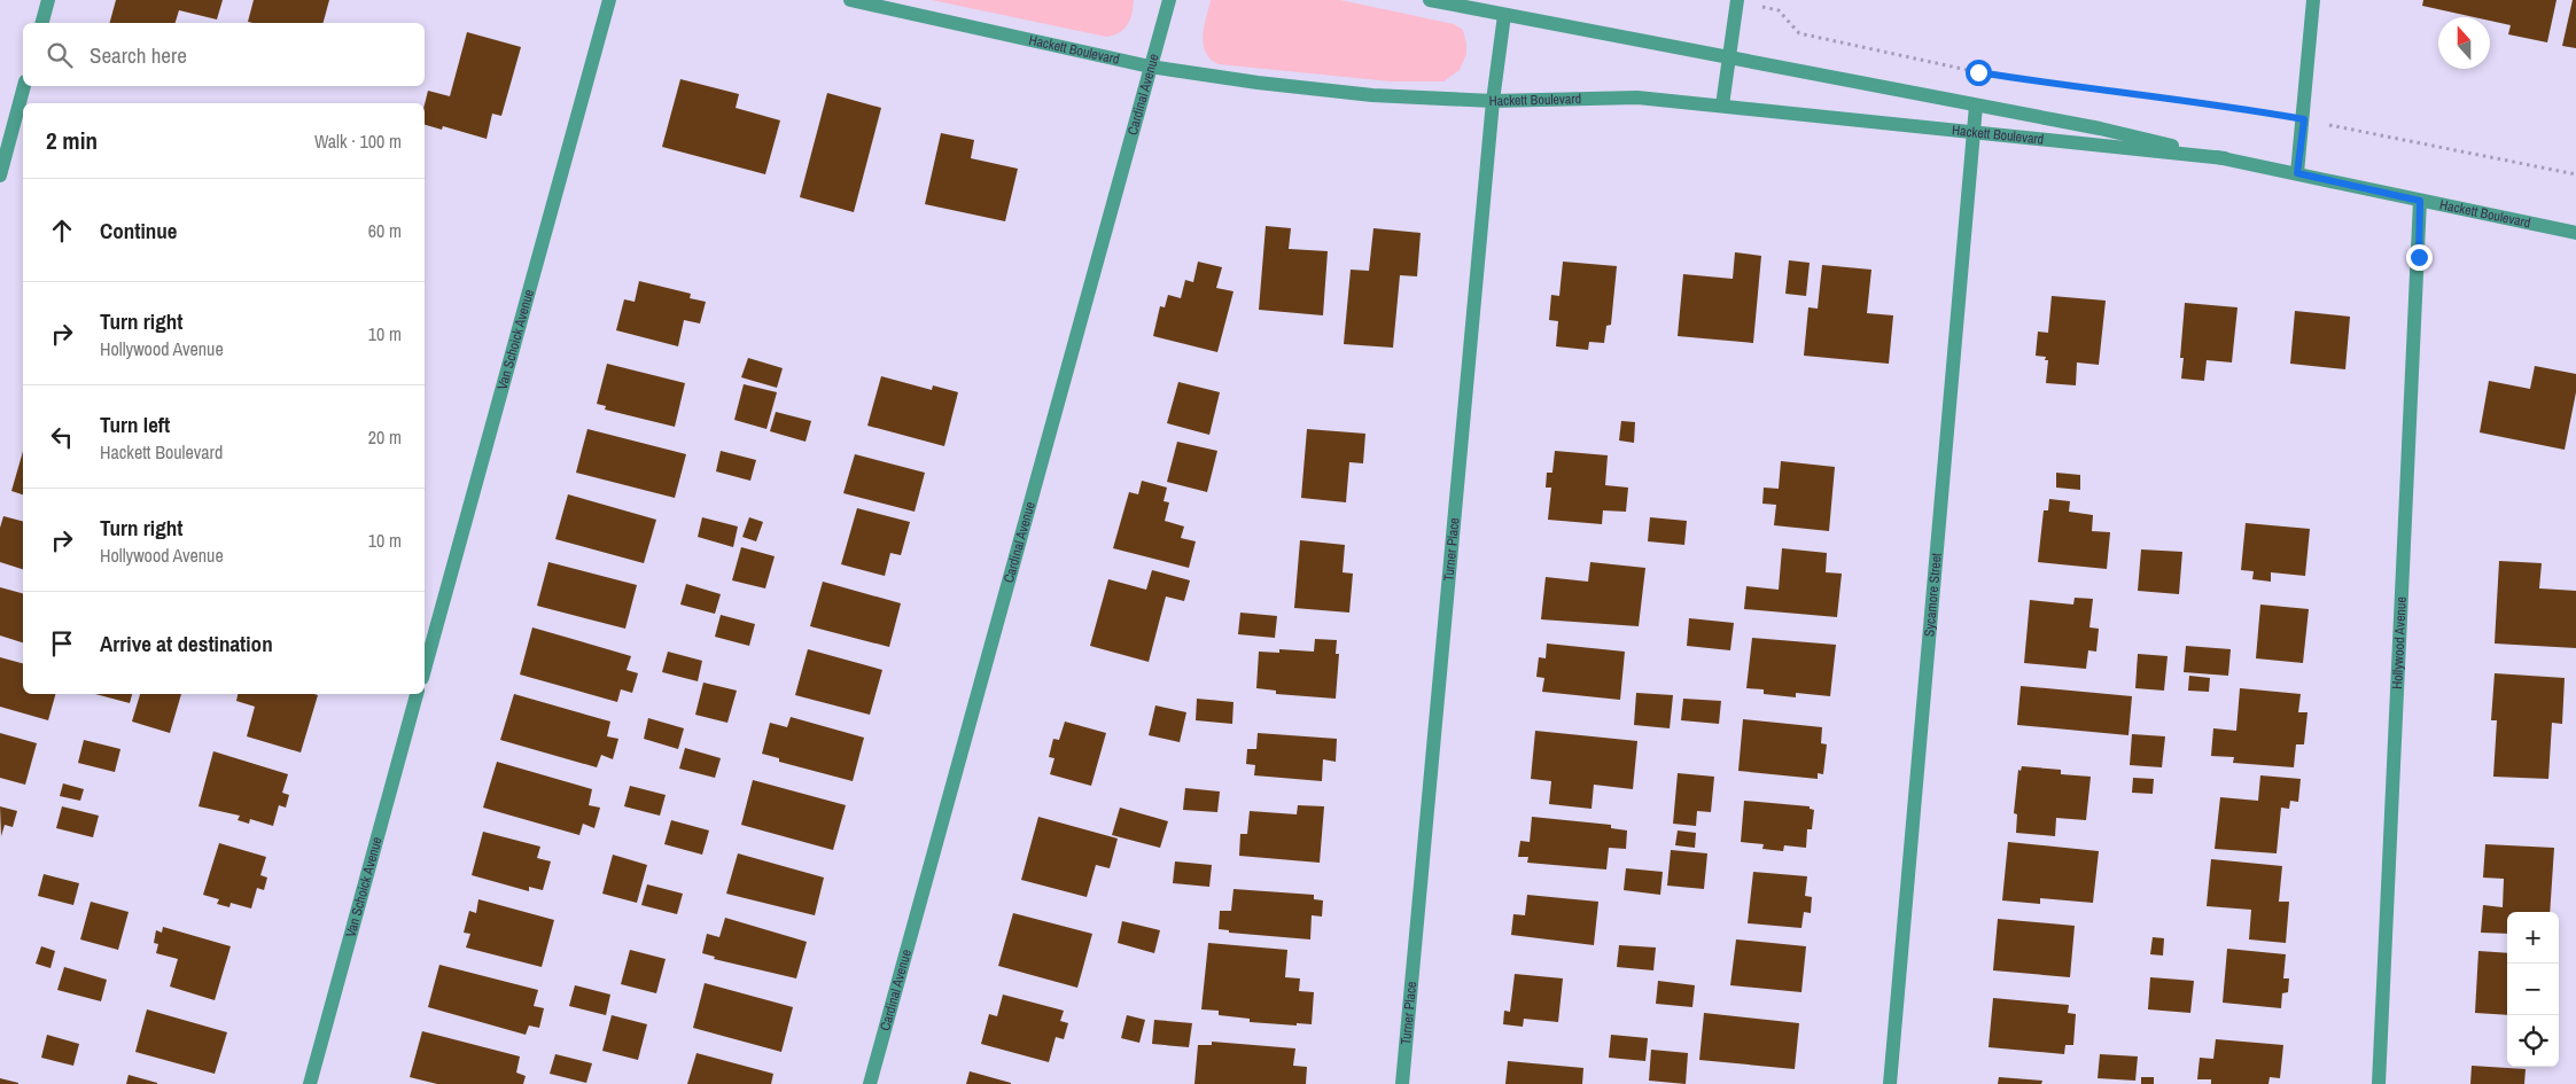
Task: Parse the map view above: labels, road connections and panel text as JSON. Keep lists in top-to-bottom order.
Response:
{
  "streets": {
    "street": [
      "Hackett Boulevard",
      "Cardinal Avenue",
      "Van Schoick Avenue",
      "Turner Place",
      "Sycamore Street",
      "Hollywood Avenue"
    ]
  },
  "crossings": [
    ["Hackett Boulevard", "Cardinal Avenue"],
    ["Hackett Boulevard", "Turner Place"],
    ["Hackett Boulevard", "Sycamore Street"],
    ["Hackett Boulevard", "Hollywood Avenue"]
  ],
  "north": "top",
  "page": {
    "search": "Search here",
    "heading": ["2 min", "Walk · 100 m"],
    "list": [
      ["Continue", "60 m"],
      ["Turn right", "Hollywood Avenue", "10 m"],
      ["Turn left", "Hackett Boulevard", "20 m"],
      ["Turn right", "Hollywood Avenue", "10 m"],
      "Arrive at destination"
    ],
    "map_buttons": ["+", "−"]
  }
}
